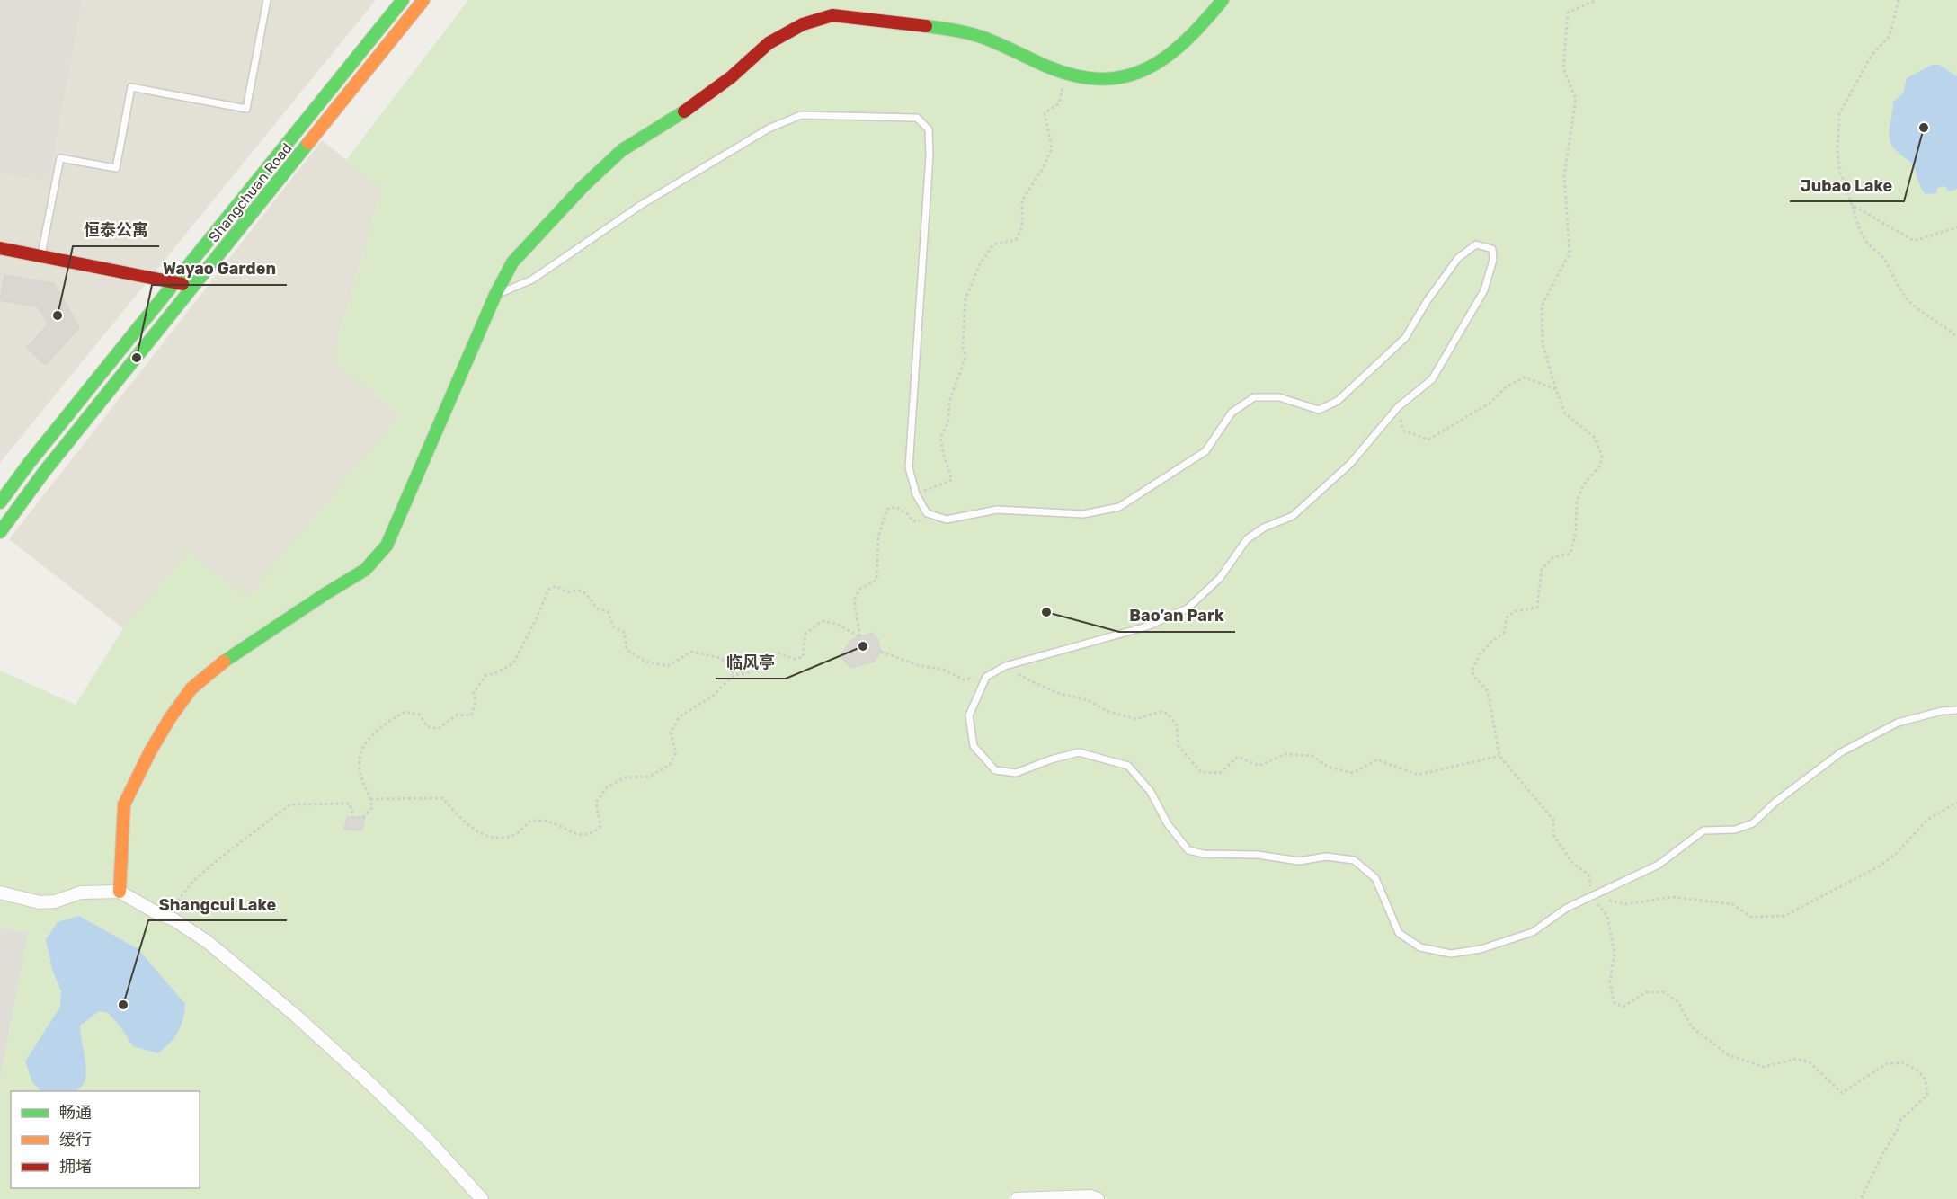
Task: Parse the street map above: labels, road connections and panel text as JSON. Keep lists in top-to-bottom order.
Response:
{
  "streets": {
    "street": ["Shangchuan Road"]
  },
  "places": [
    "Jubao Lake",
    "恒泰公寓",
    "Wayao Garden",
    "Bao’an Park",
    "临风亭",
    "Shangcui Lake"
  ],
  "legend": ["畅通", "缓行", "拥堵"]
}
